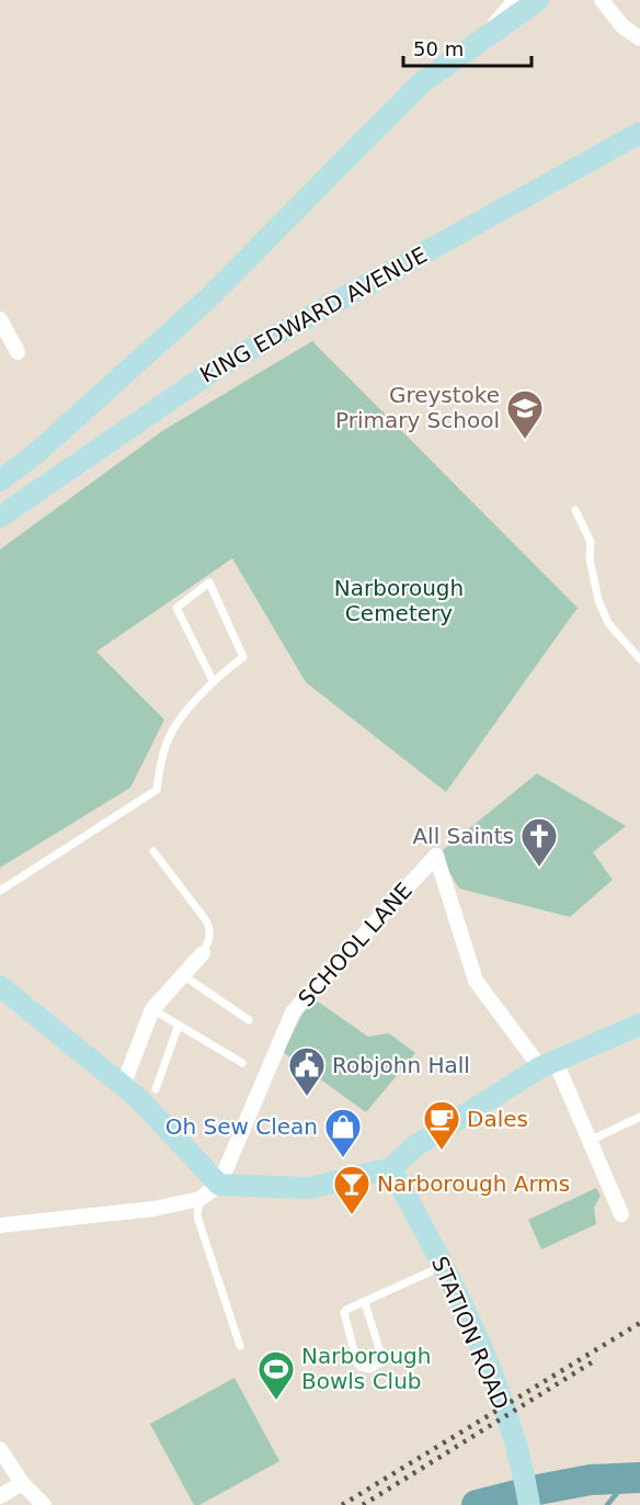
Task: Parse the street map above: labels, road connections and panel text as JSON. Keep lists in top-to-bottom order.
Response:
{
  "streets": {
    "main road": ["KING EDWARD AVENUE", "STATION ROAD"],
    "street": ["SCHOOL LANE"]
  },
  "parks": ["Narborough Cemetery"],
  "places": {
    "school or university": ["Greystoke Primary School"],
    "church": ["All Saints"],
    "public building": ["Robjohn Hall"],
    "cafe": ["Dales"],
    "shop": ["Oh Sew Clean"],
    "bar": ["Narborough Arms"],
    "sports": ["Narborough Bowls Club"]
  },
  "scale_bar": "50 m"
}
